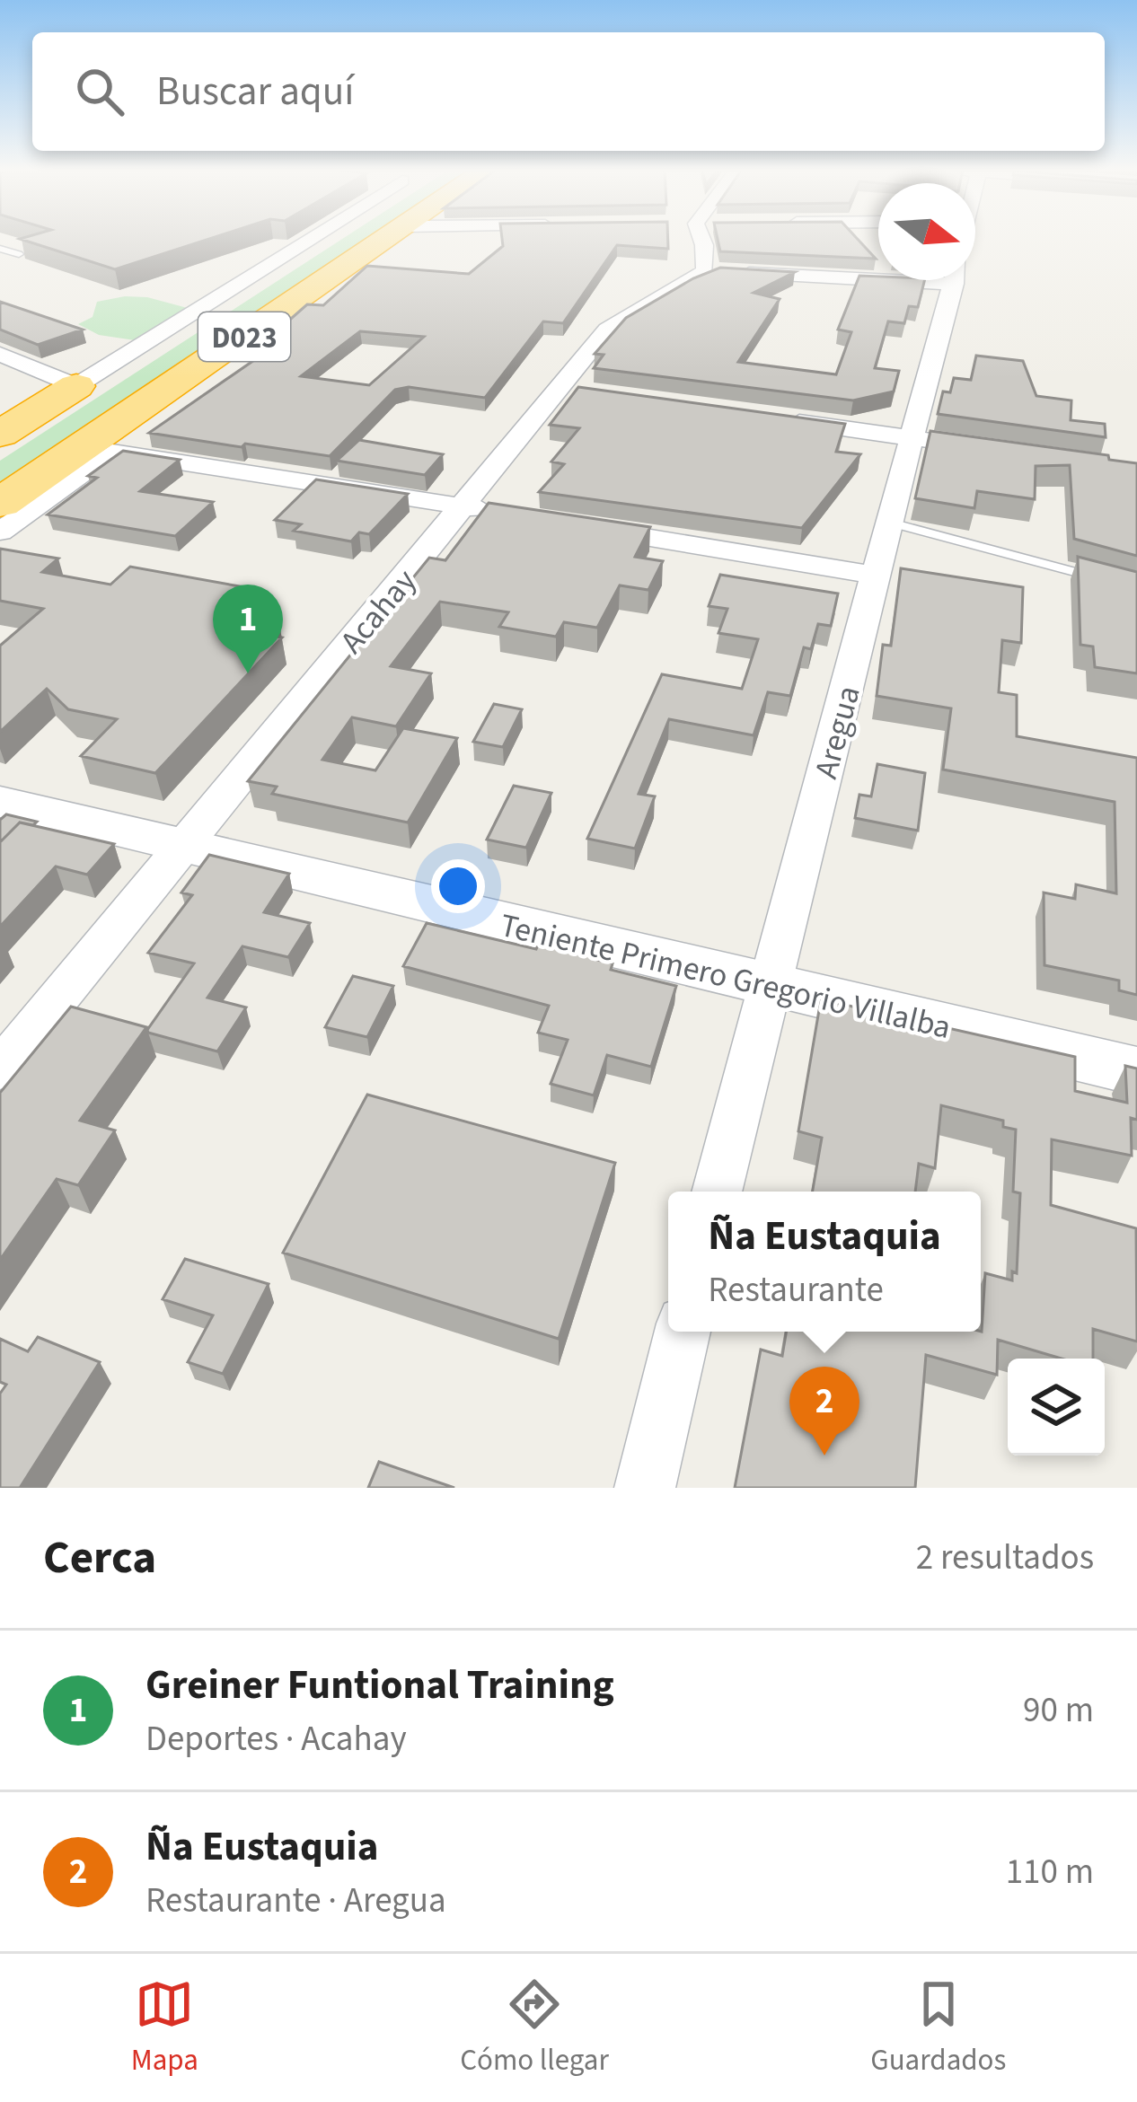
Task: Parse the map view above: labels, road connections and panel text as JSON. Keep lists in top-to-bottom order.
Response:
{
  "streets": {
    "highway": ["D023"],
    "street": ["Acahay", "Aregua", "Teniente Primero Gregorio Villalba"]
  },
  "crossings": [
    ["Acahay", "Teniente Primero Gregorio Villalba"],
    ["Aregua", "Teniente Primero Gregorio Villalba"]
  ],
  "north": "right",
  "page": {
    "search": "Buscar aquí",
    "pins": ["1", "2"],
    "popup": ["Ña Eustaquia", "Restaurante"],
    "heading": ["Cerca", "2 resultados"],
    "list": [
      {
        "mark": "1",
        "name": "Greiner Funtional Training",
        "note": "Deportes · Acahay",
        "value": "90 m"
      },
      {
        "mark": "2",
        "name": "Ña Eustaquia",
        "note": "Restaurante · Aregua",
        "value": "110 m"
      }
    ],
    "nav": ["Mapa", "Cómo llegar", "Guardados"]
  }
}
